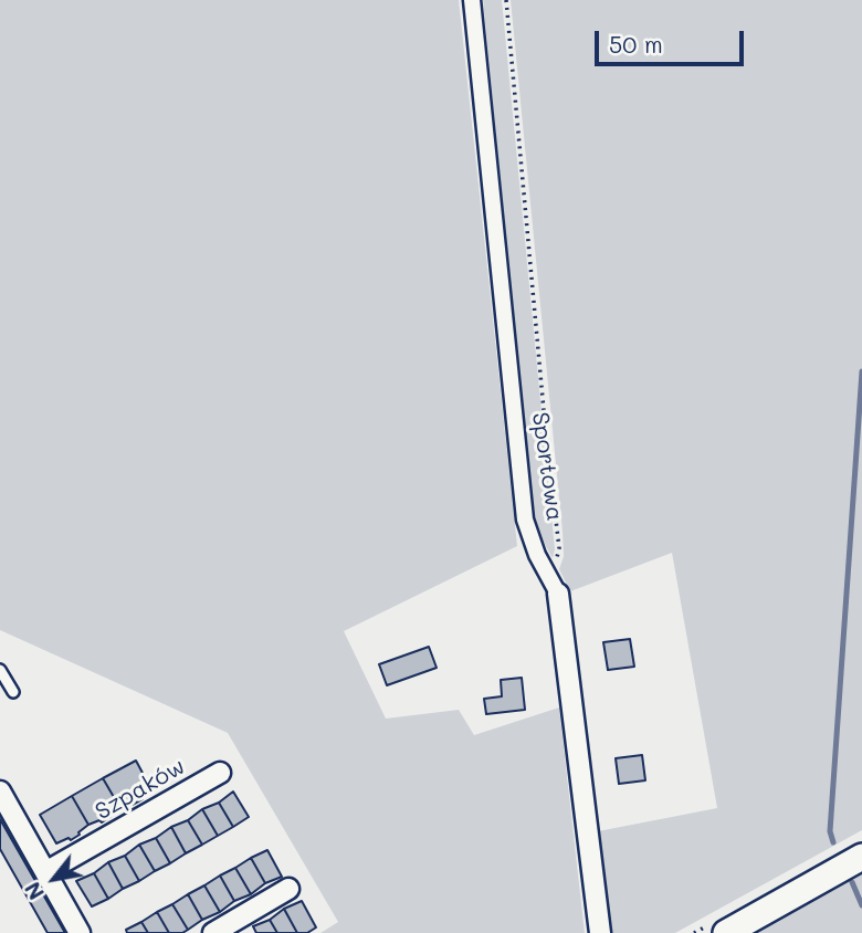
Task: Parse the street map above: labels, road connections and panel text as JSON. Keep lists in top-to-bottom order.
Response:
{
  "streets": {
    "street": ["Sportowa", "Szpaków"]
  },
  "scale_bar": "50 m",
  "north": "bottom left"
}
